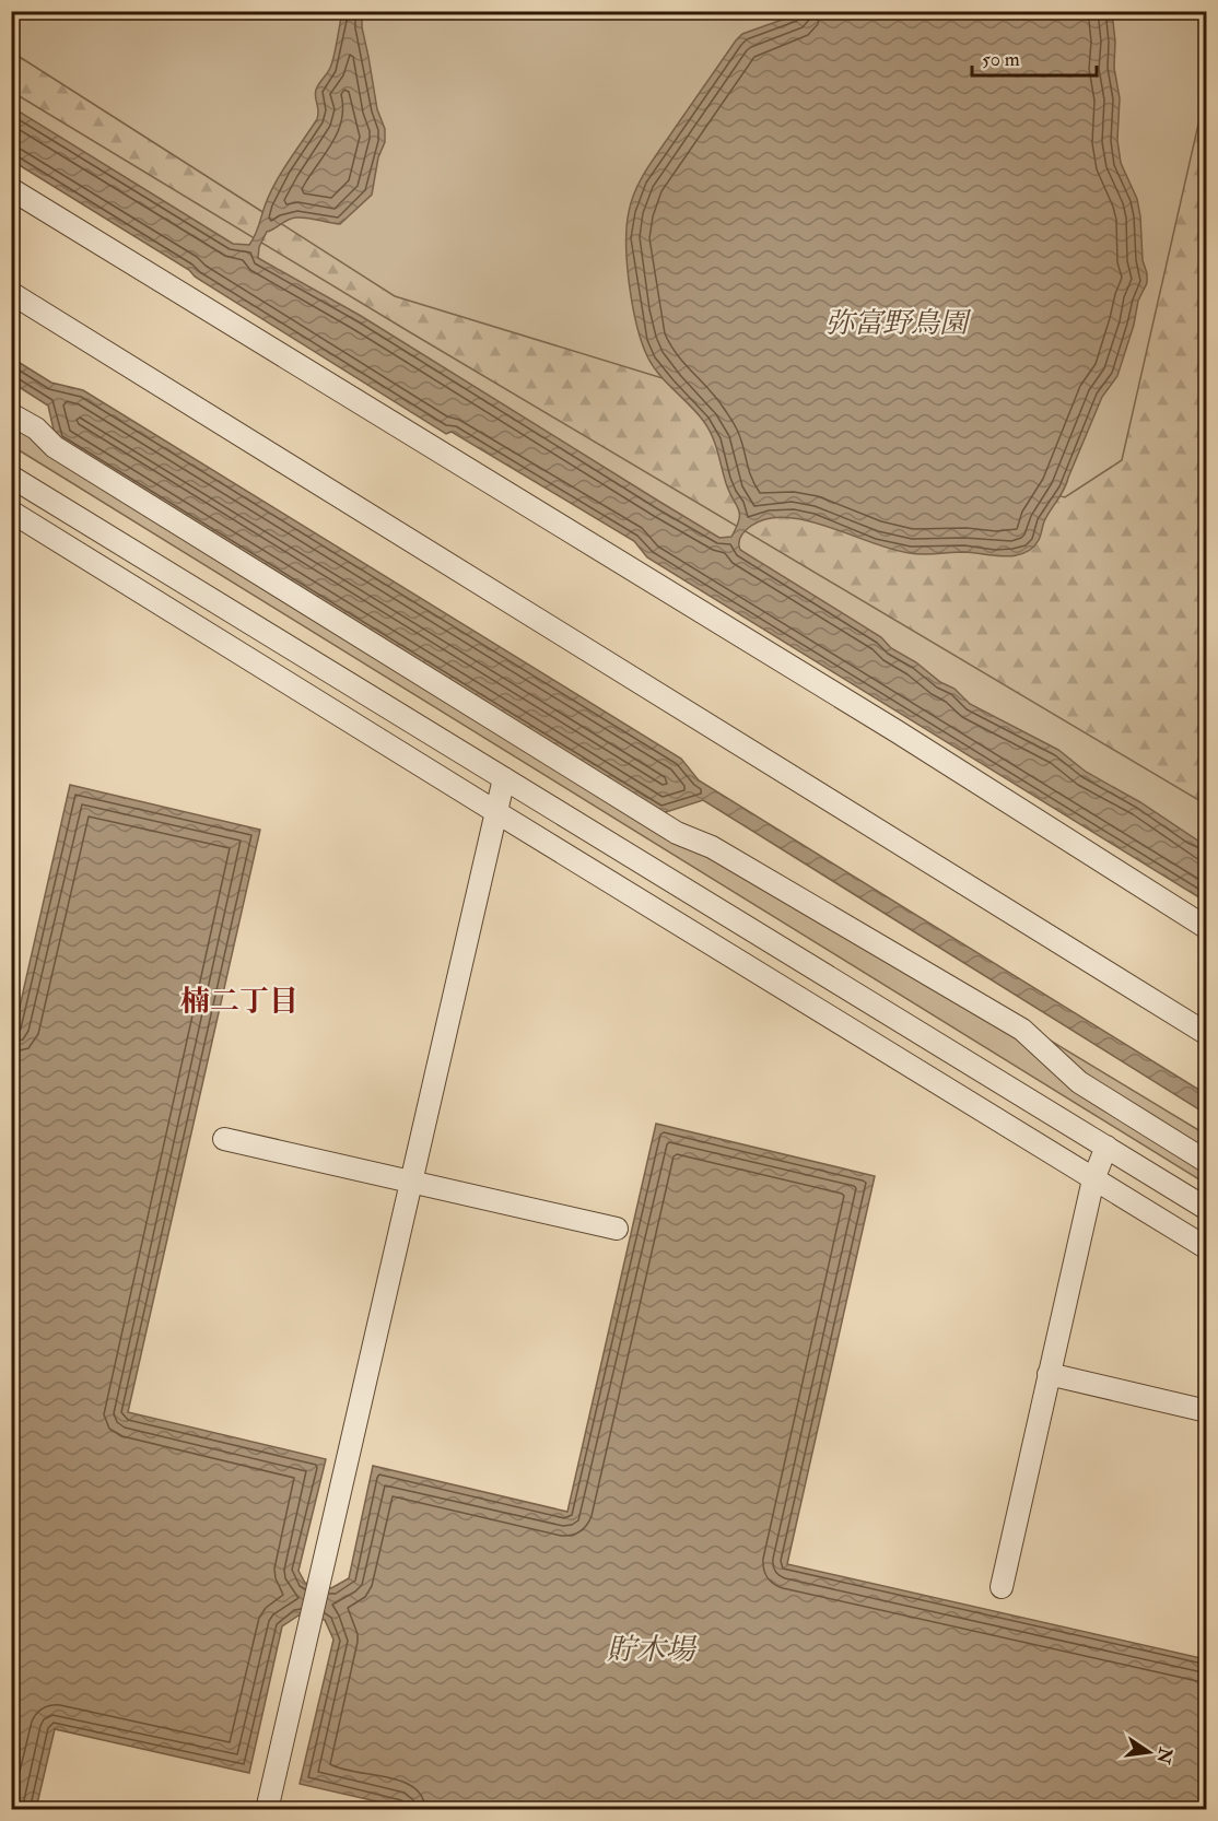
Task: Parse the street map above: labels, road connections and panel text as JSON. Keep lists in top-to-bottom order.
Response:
{
  "districts": ["楠二丁目"],
  "water": ["貯木場"],
  "parks": ["弥富野鳥園"],
  "scale_bar": "50 m",
  "north": "right"
}
